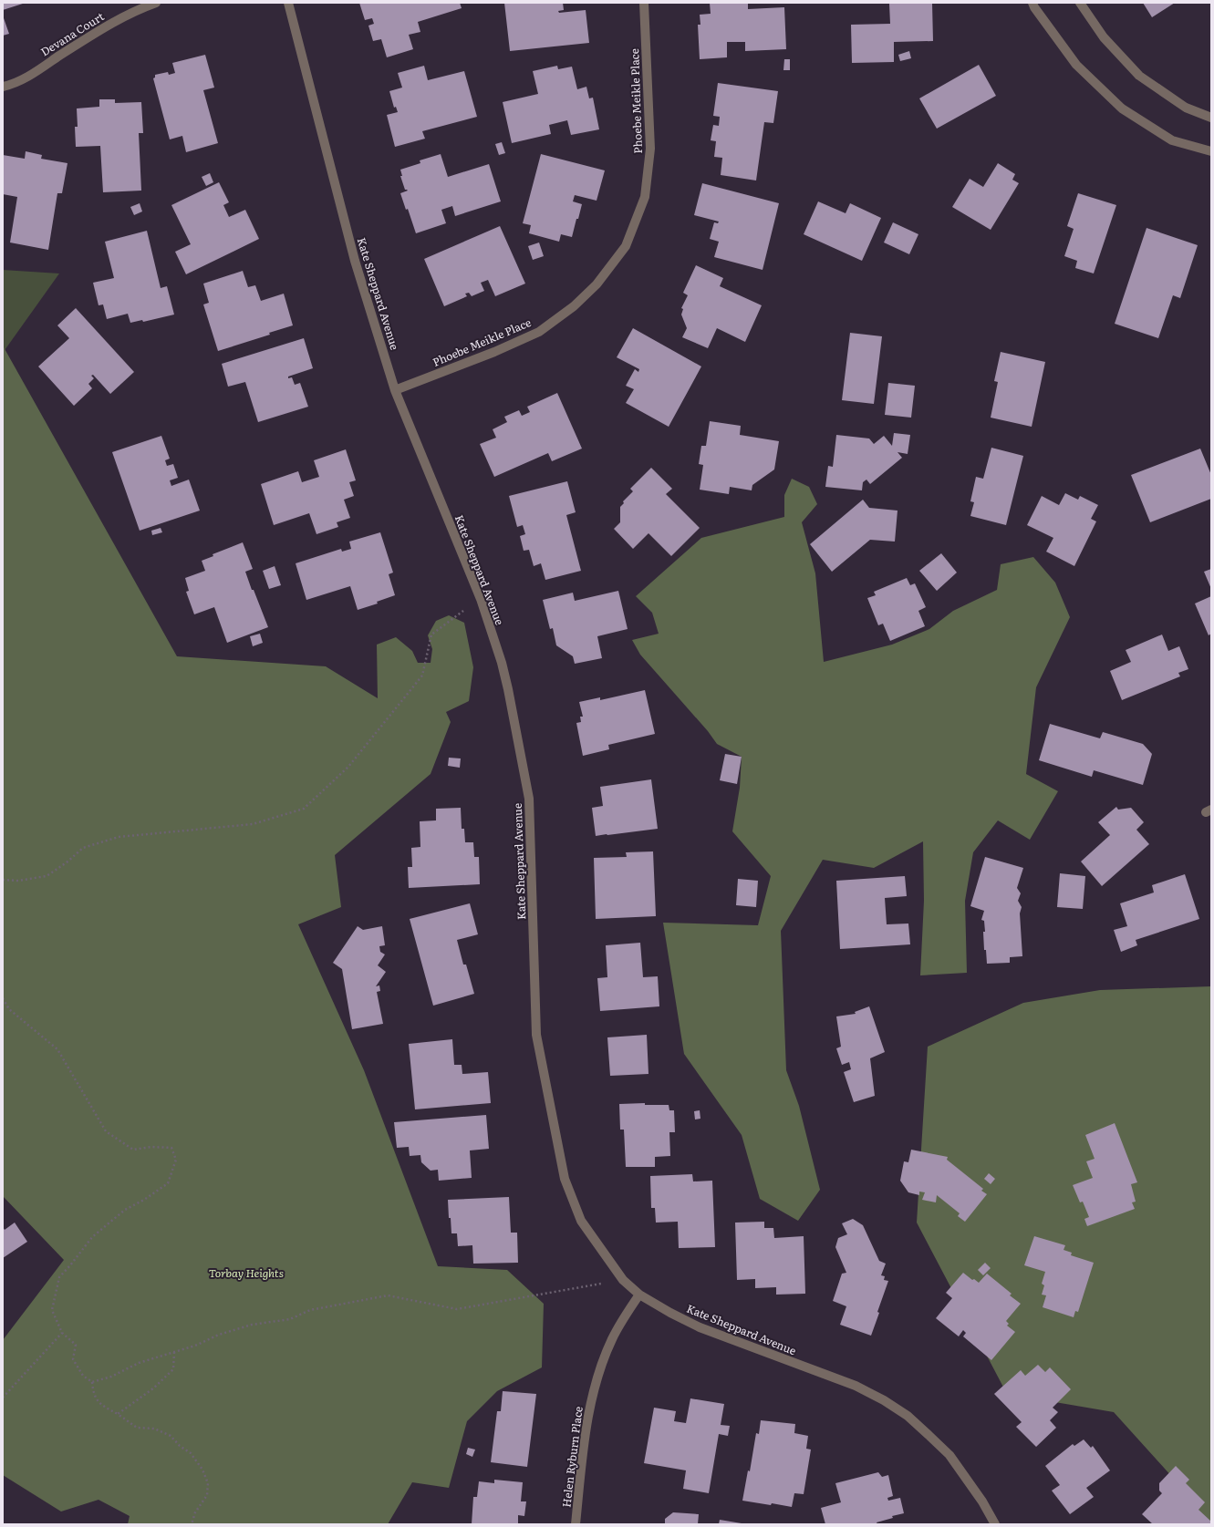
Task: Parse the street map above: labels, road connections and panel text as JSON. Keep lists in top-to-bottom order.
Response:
{
  "streets": {
    "street": [
      "Devana Court",
      "Phoebe Meikle Place",
      "Kate Sheppard Avenue",
      "Helen Ryburn Place"
    ]
  },
  "crossings": [
    ["Phoebe Meikle Place", "Kate Sheppard Avenue"],
    ["Kate Sheppard Avenue", "Helen Ryburn Place"]
  ],
  "parks": ["Torbay Heights"]
}
